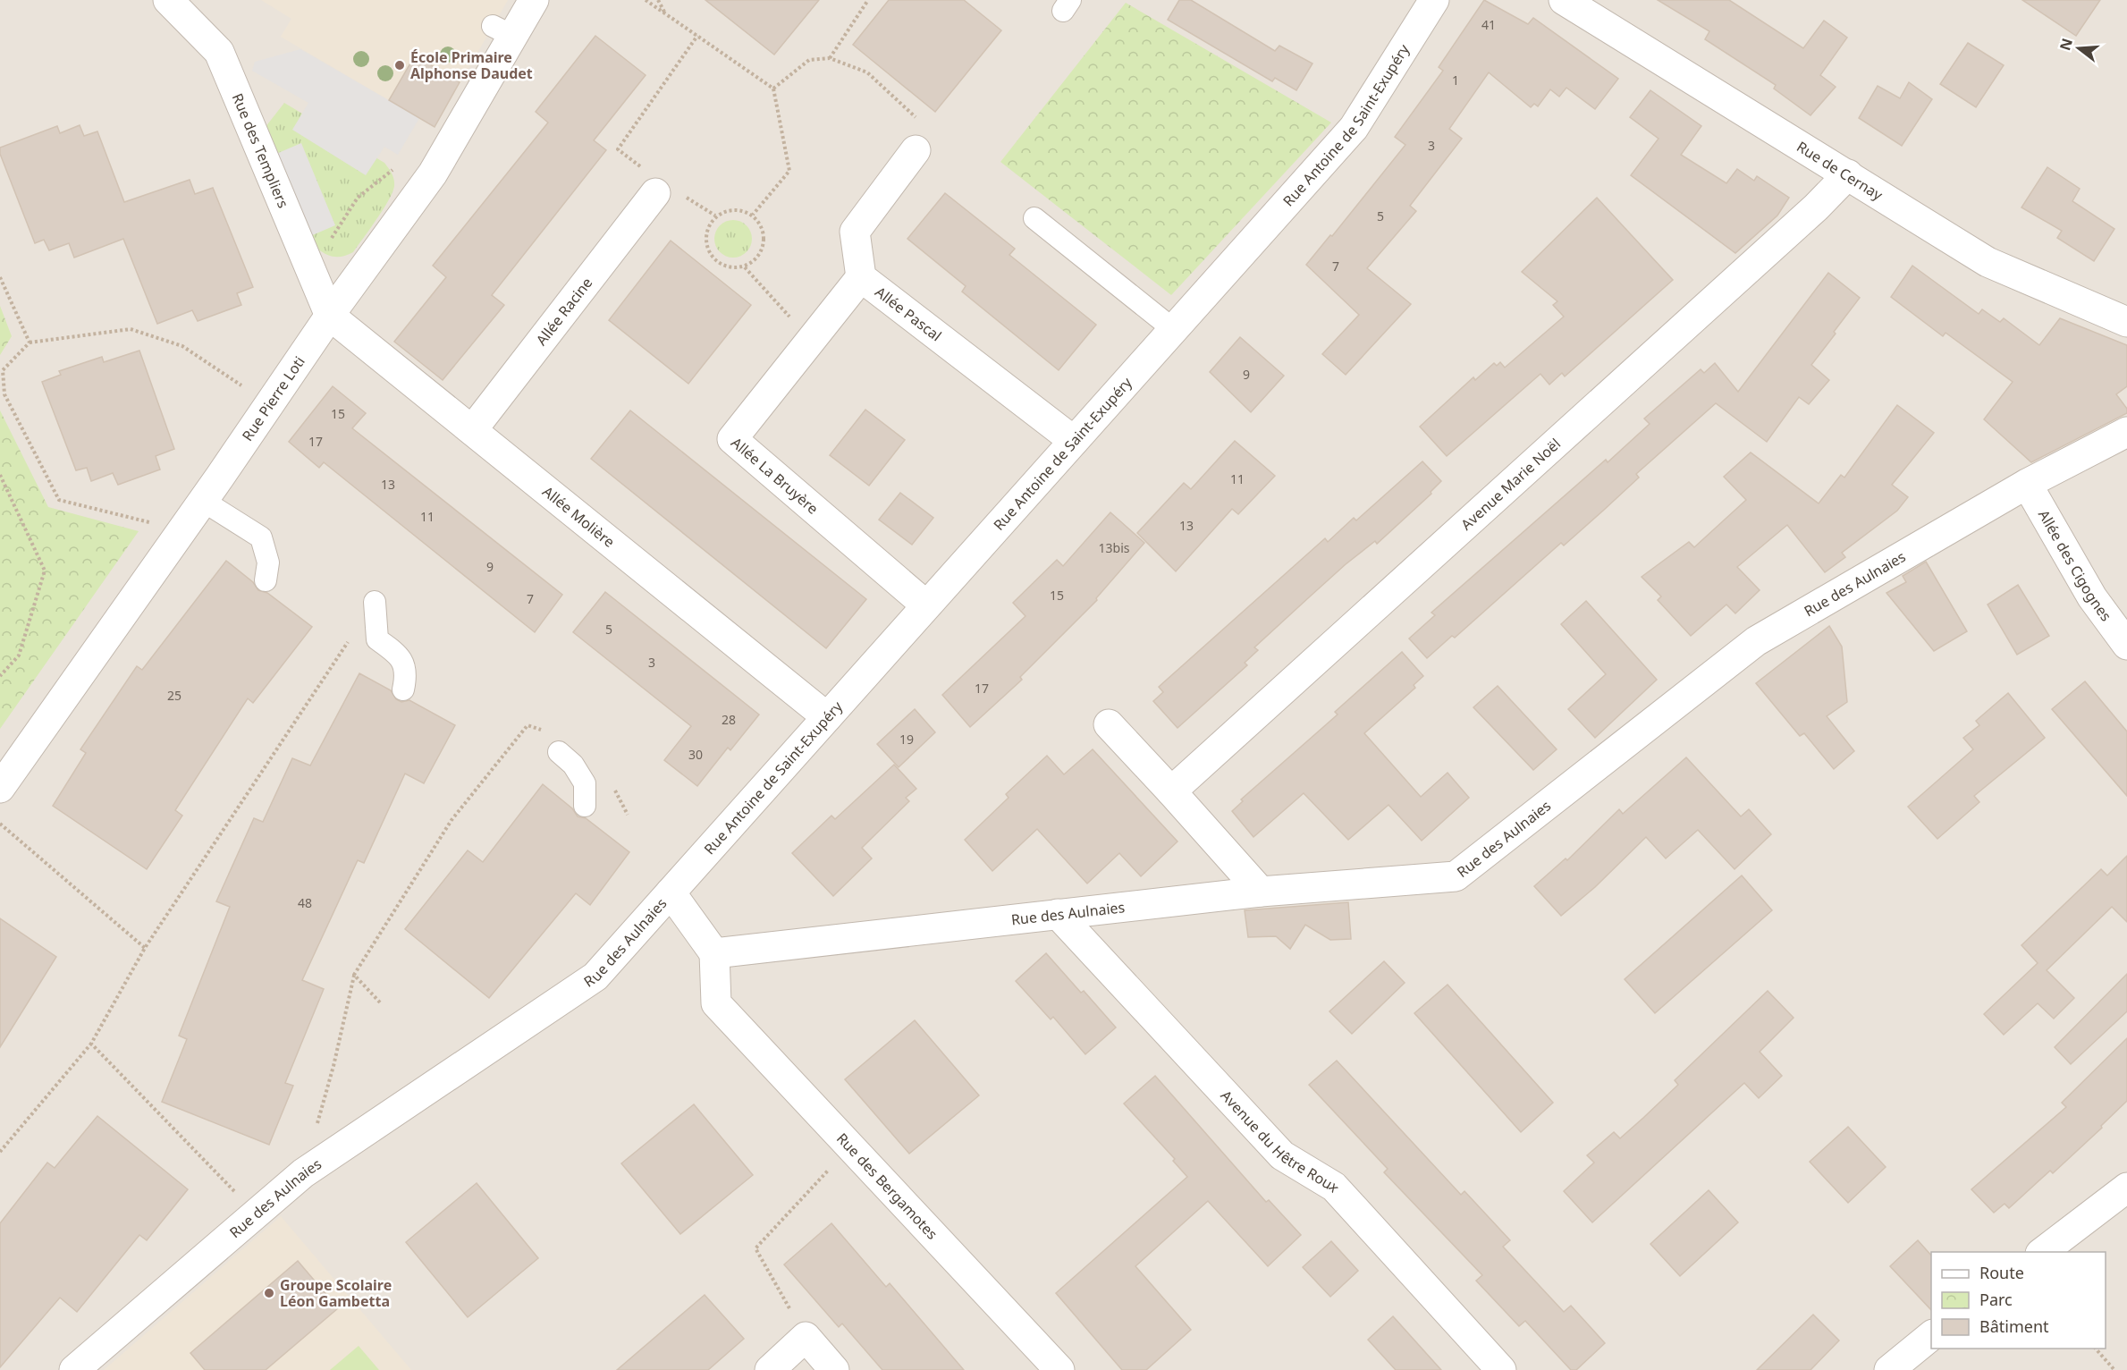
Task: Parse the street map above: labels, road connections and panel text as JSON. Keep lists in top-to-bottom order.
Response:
{
  "streets": {
    "street": [
      "Rue Antoine de Saint-Exupéry",
      "Rue des Templiers",
      "Rue de Cernay",
      "Allée Racine",
      "Allée Pascal",
      "Rue Pierre Loti",
      "Allée La Bruyère",
      "Avenue Marie Noël",
      "Allée Molière",
      "Allée des Cigognes",
      "Rue des Aulnaies",
      "Avenue du Hêtre Roux",
      "Rue des Bergamotes"
    ]
  },
  "crossings": [
    ["Rue Antoine de Saint-Exupéry", "Allée Pascal"],
    ["Rue Antoine de Saint-Exupéry", "Allée La Bruyère"],
    ["Rue Antoine de Saint-Exupéry", "Allée Molière"],
    ["Rue Antoine de Saint-Exupéry", "Rue des Aulnaies"],
    ["Rue des Templiers", "Rue Pierre Loti"],
    ["Rue des Templiers", "Allée Molière"],
    ["Rue de Cernay", "Avenue Marie Noël"],
    ["Allée Racine", "Allée Molière"],
    ["Allée Pascal", "Allée La Bruyère"],
    ["Rue Pierre Loti", "Allée Molière"],
    ["Allée des Cigognes", "Rue des Aulnaies"],
    ["Rue des Aulnaies", "Avenue du Hêtre Roux"],
    ["Rue des Aulnaies", "Rue des Bergamotes"]
  ],
  "places": ["École Primaire Alphonse Daudet", "Groupe Scolaire Léon Gambetta"],
  "house_numbers": [
    "41",
    "1",
    "3",
    "5",
    "7",
    "9",
    "15",
    "17",
    "11",
    "13",
    "11",
    "13",
    "13bis",
    "9",
    "15",
    "7",
    "5",
    "3",
    "17",
    "25",
    "28",
    "19",
    "30",
    "48"
  ],
  "legend": ["Route", "Parc", "Bâtiment"],
  "north": "left"
}
